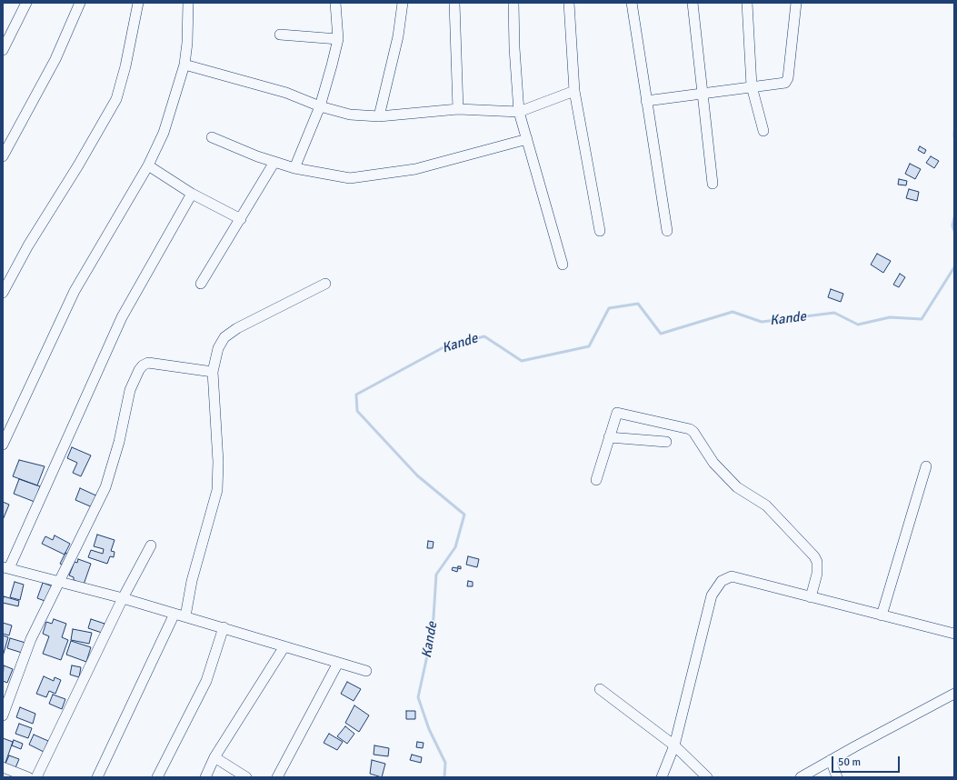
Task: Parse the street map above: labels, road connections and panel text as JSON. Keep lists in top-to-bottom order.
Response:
{
  "water": ["Kande"],
  "scale_bar": "50 m"
}
